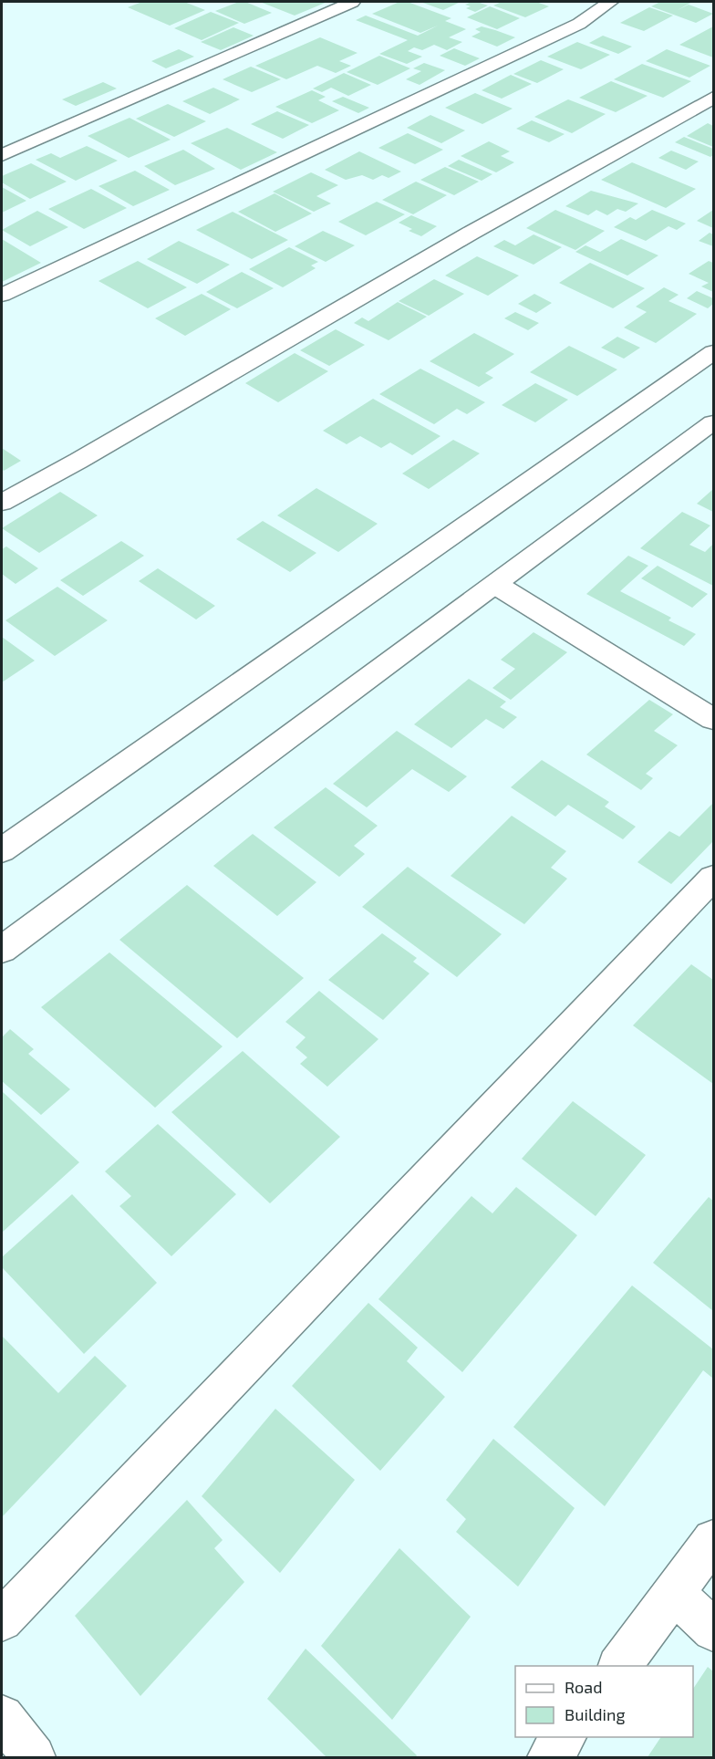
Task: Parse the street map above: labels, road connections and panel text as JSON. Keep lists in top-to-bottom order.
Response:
{
  "legend": ["Road", "Building"]
}
